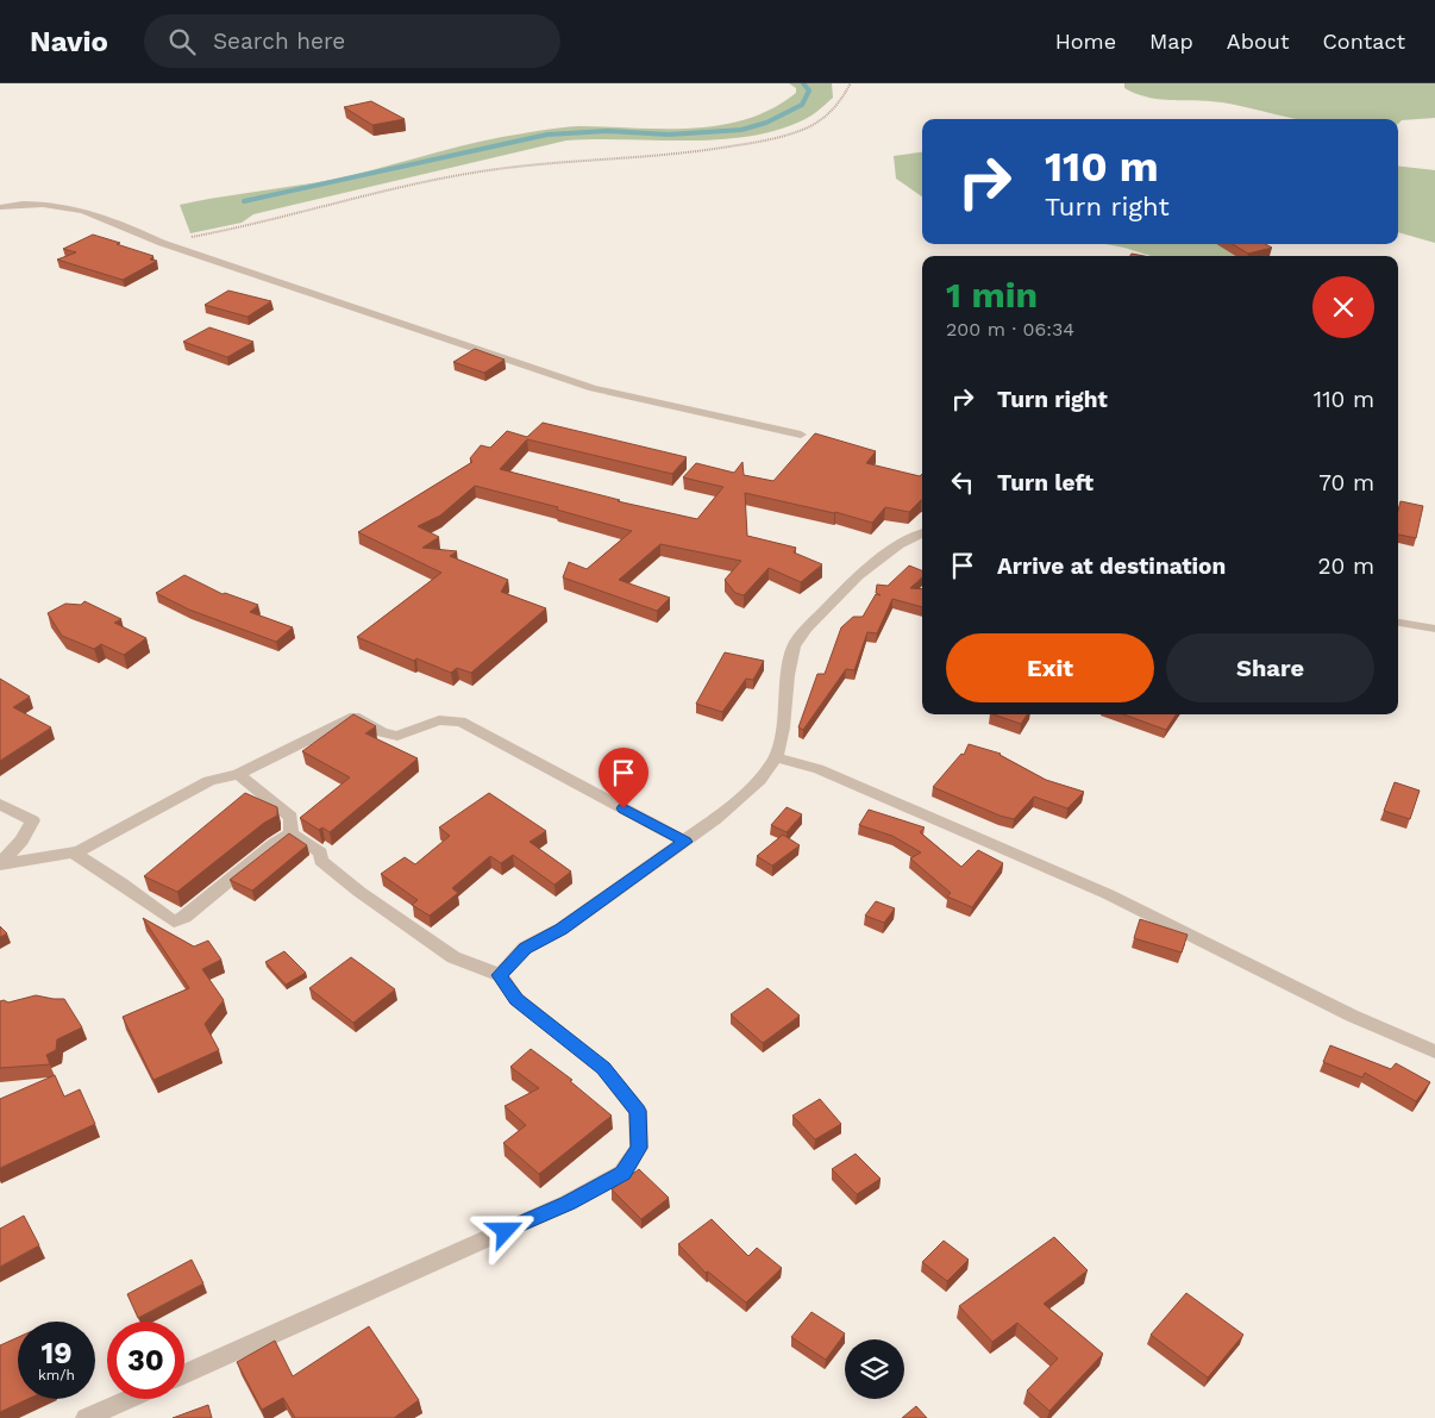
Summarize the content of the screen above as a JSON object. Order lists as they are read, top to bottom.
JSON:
{
  "page": {
    "header": "Navio",
    "search": "Search here",
    "nav": [
      "Home",
      "Map",
      "About",
      "Contact"
    ],
    "turn": ["110 m", "Turn right"],
    "heading": ["1 min", "200 m · 06:34"],
    "list": [
      {
        "name": "Turn right",
        "value": "110 m"
      },
      {
        "name": "Turn left",
        "value": "70 m"
      },
      {
        "name": "Arrive at destination",
        "value": "20 m"
      }
    ],
    "buttons": ["Exit", "Share"],
    "speed": "19 km/h",
    "limit": "30"
  }
}
